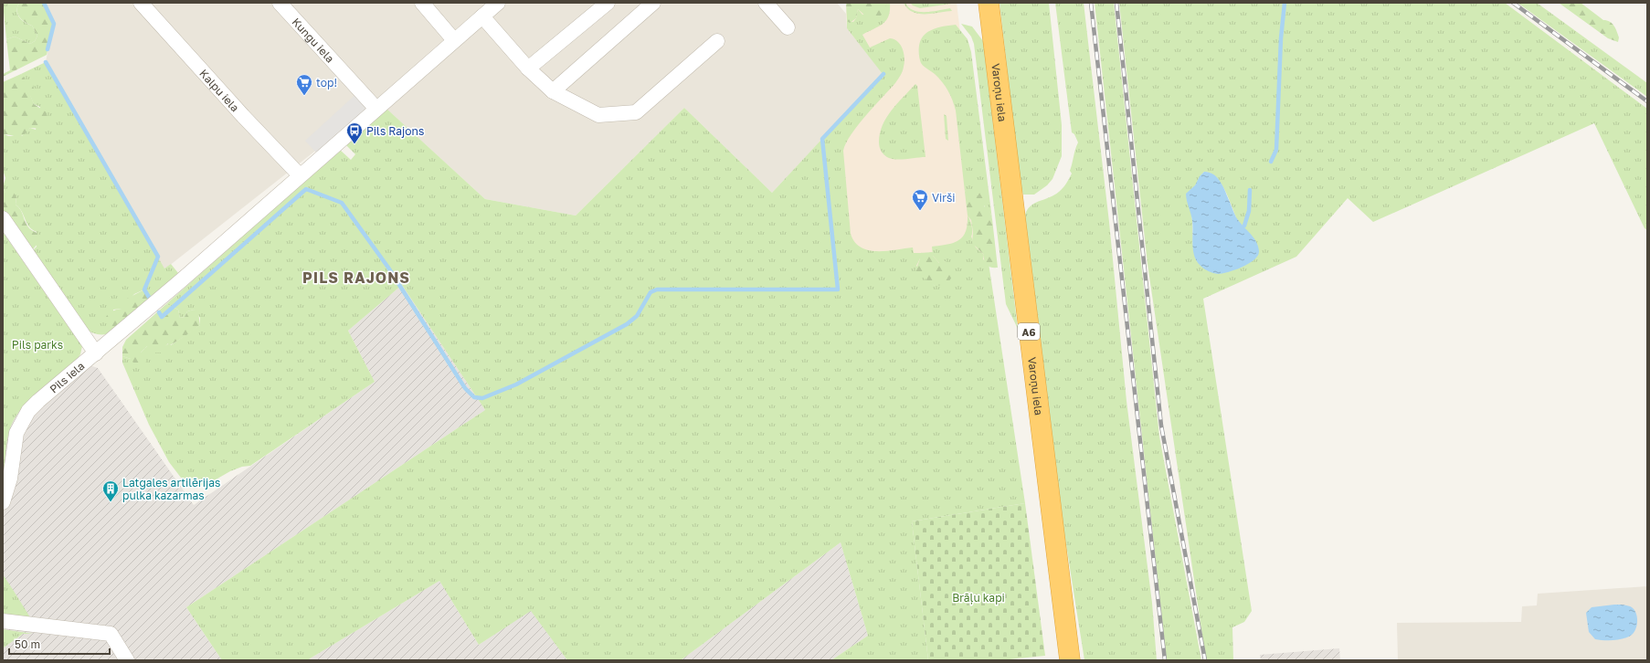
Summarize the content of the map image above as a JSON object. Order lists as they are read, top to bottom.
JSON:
{
  "streets": {
    "highway": ["Varoņu iela", "A6"],
    "street": ["Kungu iela", "Kalpu iela", "Pils iela"]
  },
  "crossings": [
    ["Kalpu iela", "Pils iela"]
  ],
  "districts": ["PILS RAJONS"],
  "parks": ["Pils parks", "Brāļu kapi"],
  "places": {
    "supermarket": ["top!", "Virši"],
    "bus stop": ["Pils Rajons"],
    "building": ["Latgales artilērijas pulka kazarmas"]
  },
  "scale_bar": "50 m"
}
